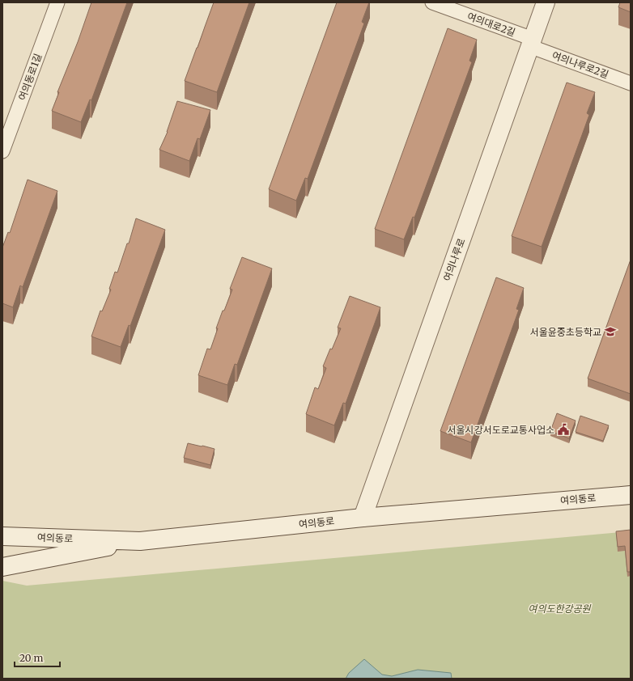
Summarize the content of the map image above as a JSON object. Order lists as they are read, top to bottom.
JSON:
{
  "streets": {
    "main road": ["여의나루로", "여의동로"],
    "street": ["여의대로2길", "여의나루로2길", "여의동로1길"]
  },
  "crossings": [
    ["여의대로2길", "여의나루로2길"],
    ["여의대로2길", "여의나루로"],
    ["여의나루로2길", "여의나루로"],
    ["여의나루로", "여의동로"]
  ],
  "parks": ["여의도한강공원"],
  "places": {
    "school or university": ["서울윤중초등학교"],
    "public building": ["서울시강서도로교통사업소"]
  },
  "scale_bar": "20 m"
}
